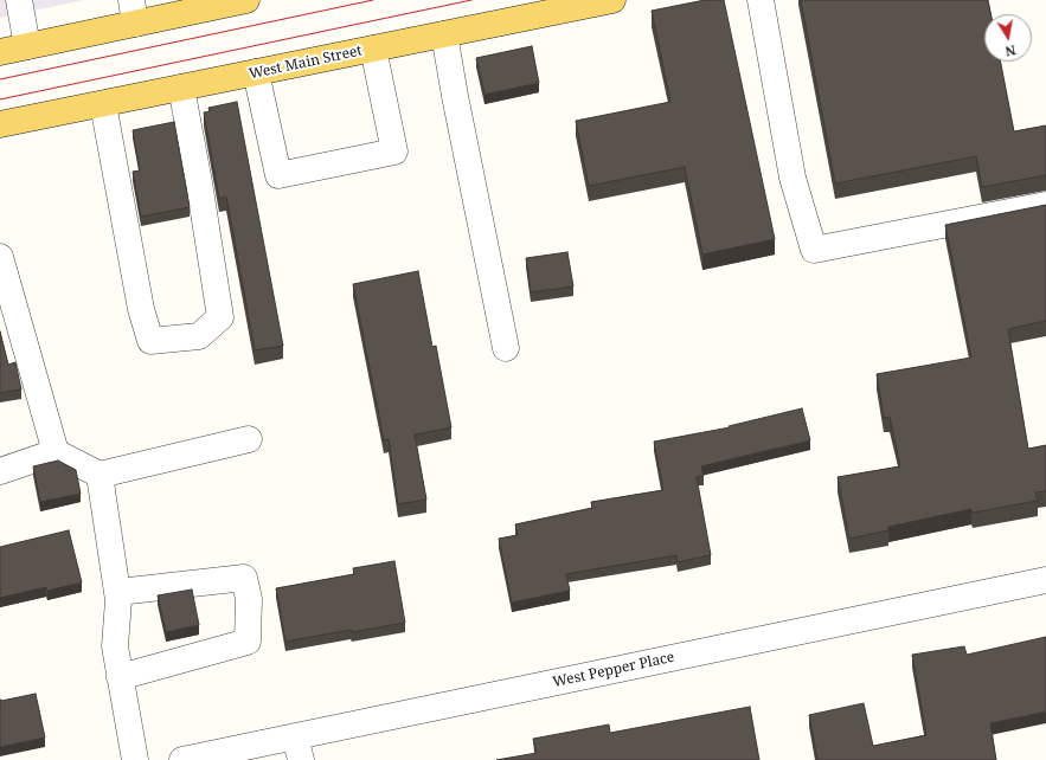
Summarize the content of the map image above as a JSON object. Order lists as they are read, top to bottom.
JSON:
{
  "streets": {
    "main road": ["West Main Street"],
    "street": ["West Pepper Place"]
  },
  "north": "bottom"
}
